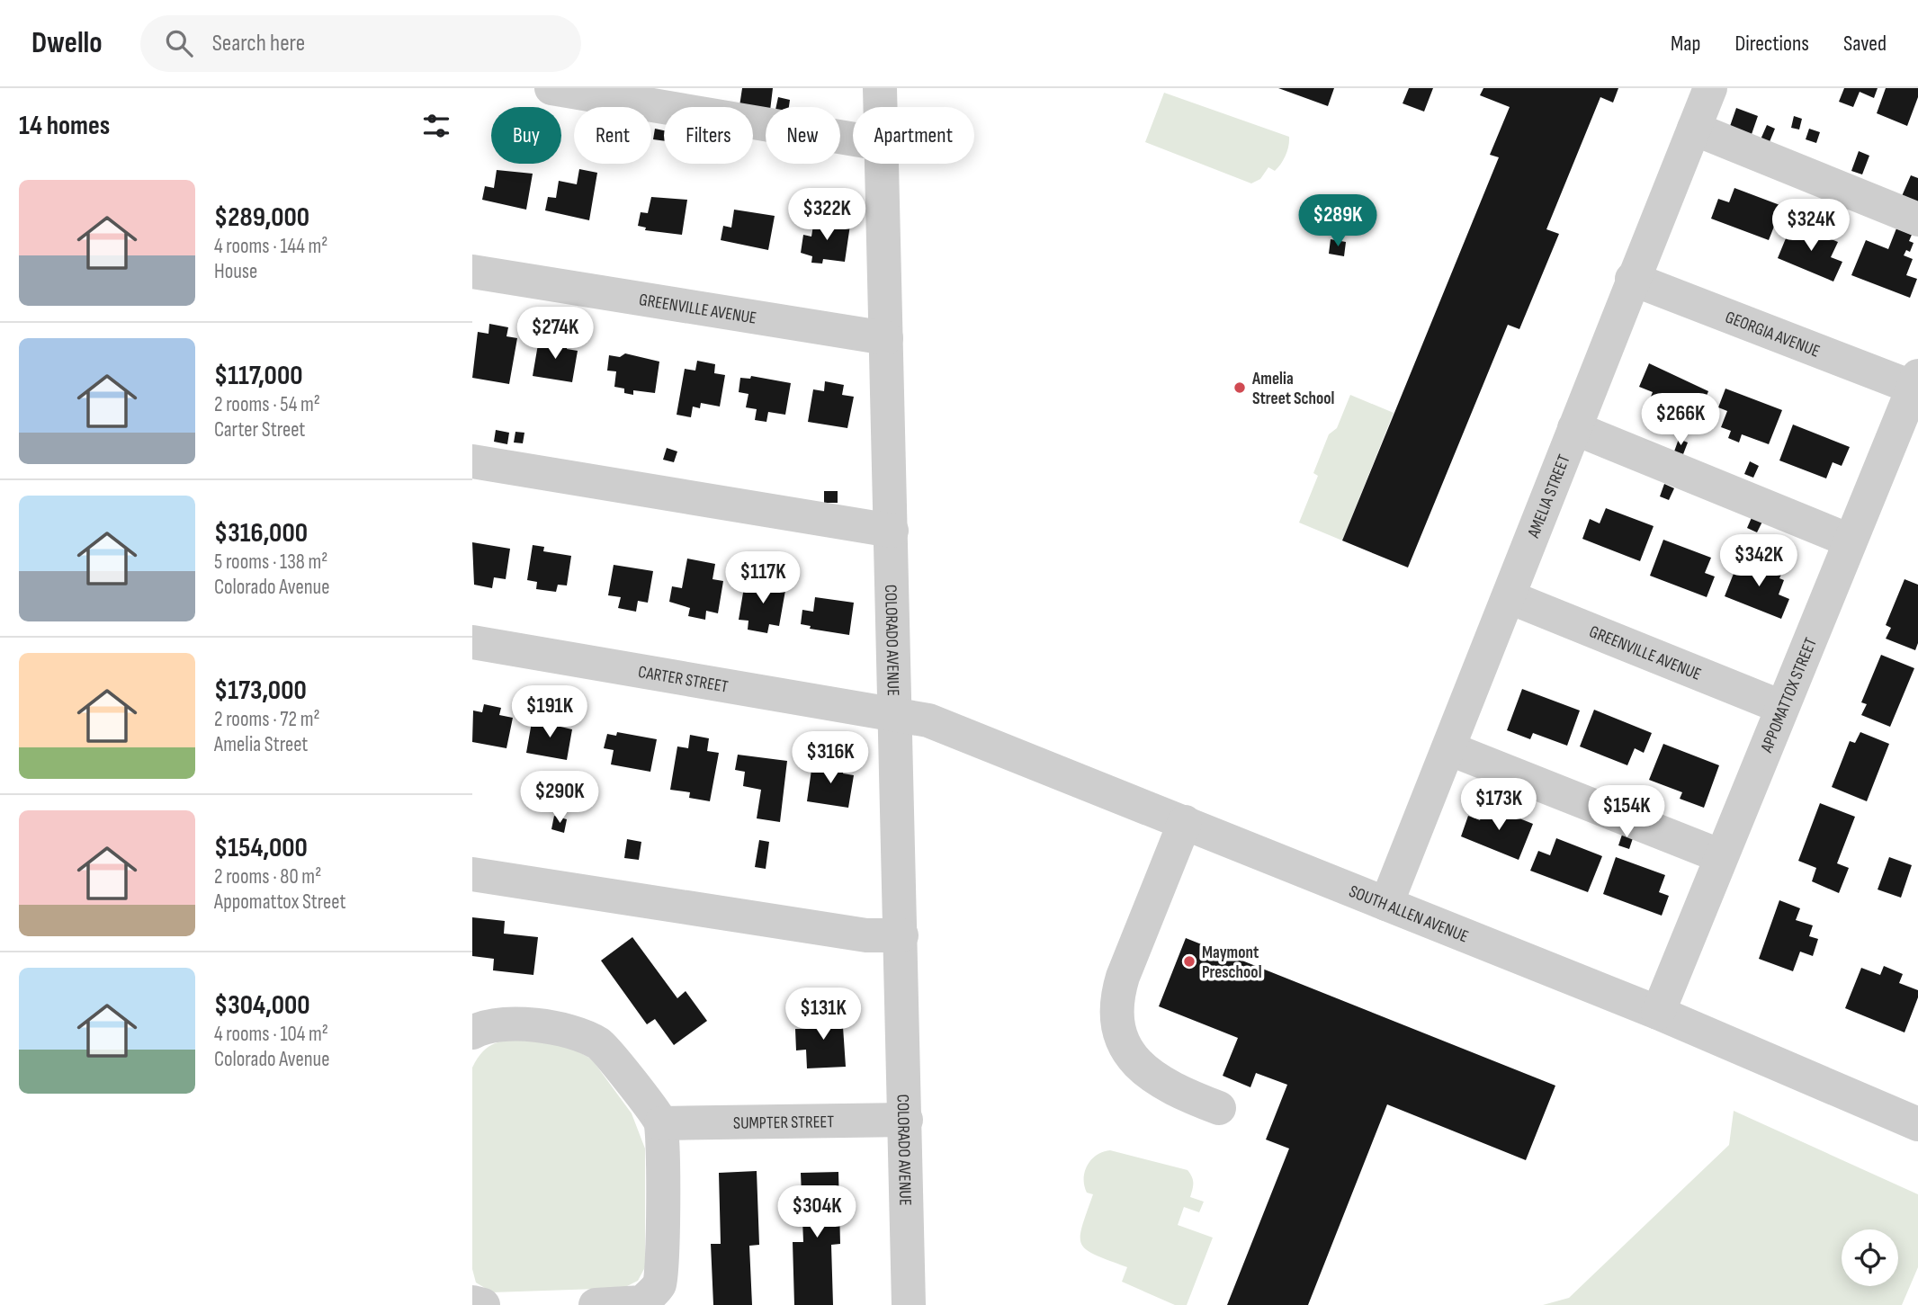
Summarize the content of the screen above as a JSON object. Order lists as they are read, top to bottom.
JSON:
{
  "streets": {
    "street": [
      "GREENVILLE AVENUE",
      "GEORGIA AVENUE",
      "AMELIA STREET",
      "COLORADO AVENUE",
      "CARTER STREET",
      "APPOMATTOX STREET",
      "SOUTH ALLEN AVENUE",
      "SUMPTER STREET"
    ]
  },
  "crossings": [
    ["GREENVILLE AVENUE", "AMELIA STREET"],
    ["GREENVILLE AVENUE", "COLORADO AVENUE"],
    ["GREENVILLE AVENUE", "APPOMATTOX STREET"],
    ["GEORGIA AVENUE", "AMELIA STREET"],
    ["GEORGIA AVENUE", "APPOMATTOX STREET"],
    ["AMELIA STREET", "SOUTH ALLEN AVENUE"],
    ["COLORADO AVENUE", "CARTER STREET"],
    ["COLORADO AVENUE", "SOUTH ALLEN AVENUE"],
    ["COLORADO AVENUE", "SUMPTER STREET"],
    ["CARTER STREET", "SOUTH ALLEN AVENUE"],
    ["APPOMATTOX STREET", "SOUTH ALLEN AVENUE"]
  ],
  "places": ["Amelia Street School", "Maymont Preschool"],
  "page": {
    "header": "Dwello",
    "search": "Search here",
    "nav": ["Map", "Directions", "Saved"],
    "heading": "14 homes",
    "chip": [
      "Buy",
      "Rent",
      "Filters",
      "New",
      "Apartment"
    ],
    "list": [
      {
        "name": "$289,000",
        "note": "4 rooms · 144 m² · House"
      },
      {
        "name": "$117,000",
        "note": "2 rooms · 54 m² · Carter Street"
      },
      {
        "name": "$316,000",
        "note": "5 rooms · 138 m² · Colorado Avenue"
      },
      {
        "name": "$173,000",
        "note": "2 rooms · 72 m² · Amelia Street"
      },
      {
        "name": "$154,000",
        "note": "2 rooms · 80 m² · Appomattox Street"
      },
      {
        "name": "$304,000",
        "note": "4 rooms · 104 m² · Colorado Avenue"
      }
    ],
    "price": [
      "$322K",
      "$289K",
      "$324K",
      "$274K",
      "$266K",
      "$342K",
      "$117K",
      "$191K",
      "$316K",
      "$290K",
      "$173K",
      "$154K",
      "$131K",
      "$304K"
    ]
  }
}
